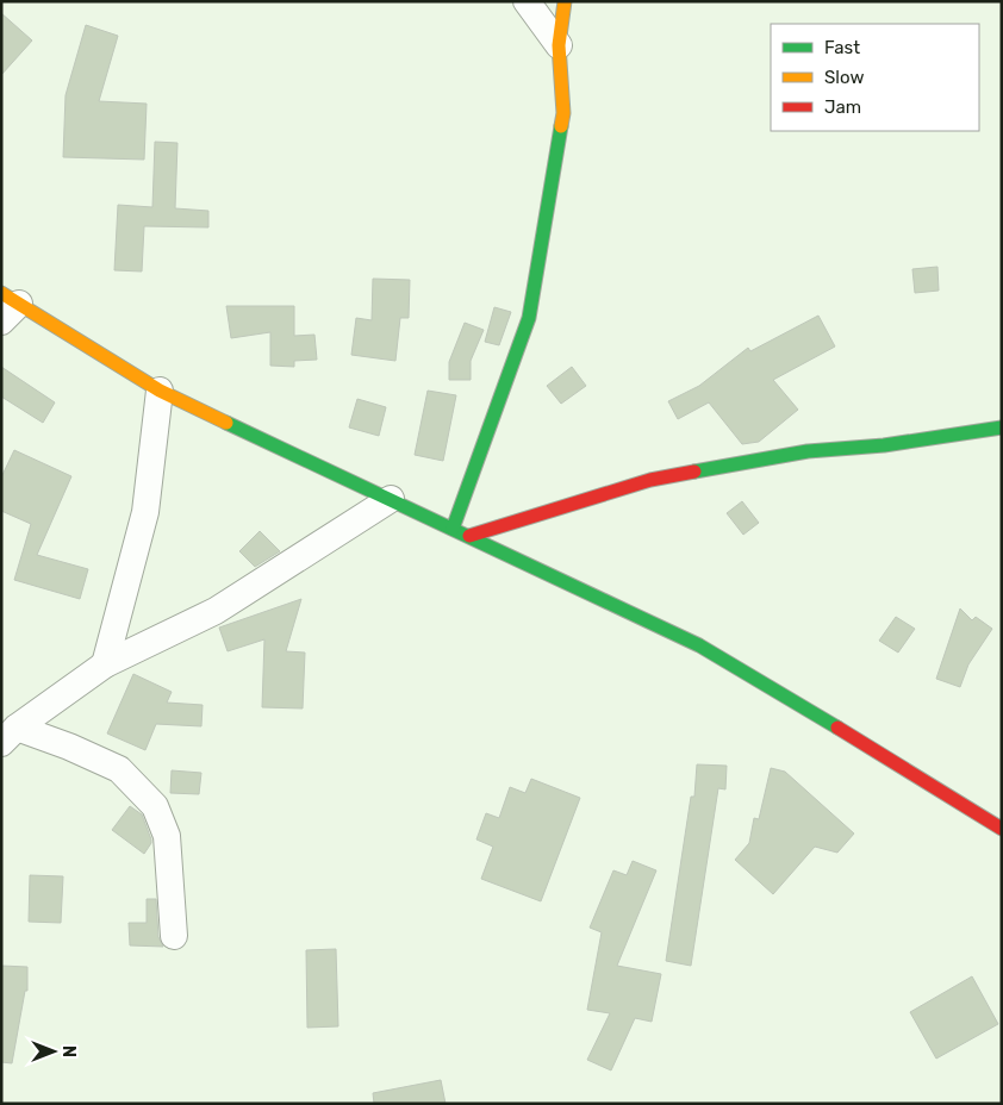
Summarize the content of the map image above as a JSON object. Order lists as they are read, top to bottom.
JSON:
{
  "legend": ["Fast", "Slow", "Jam"],
  "north": "right"
}
